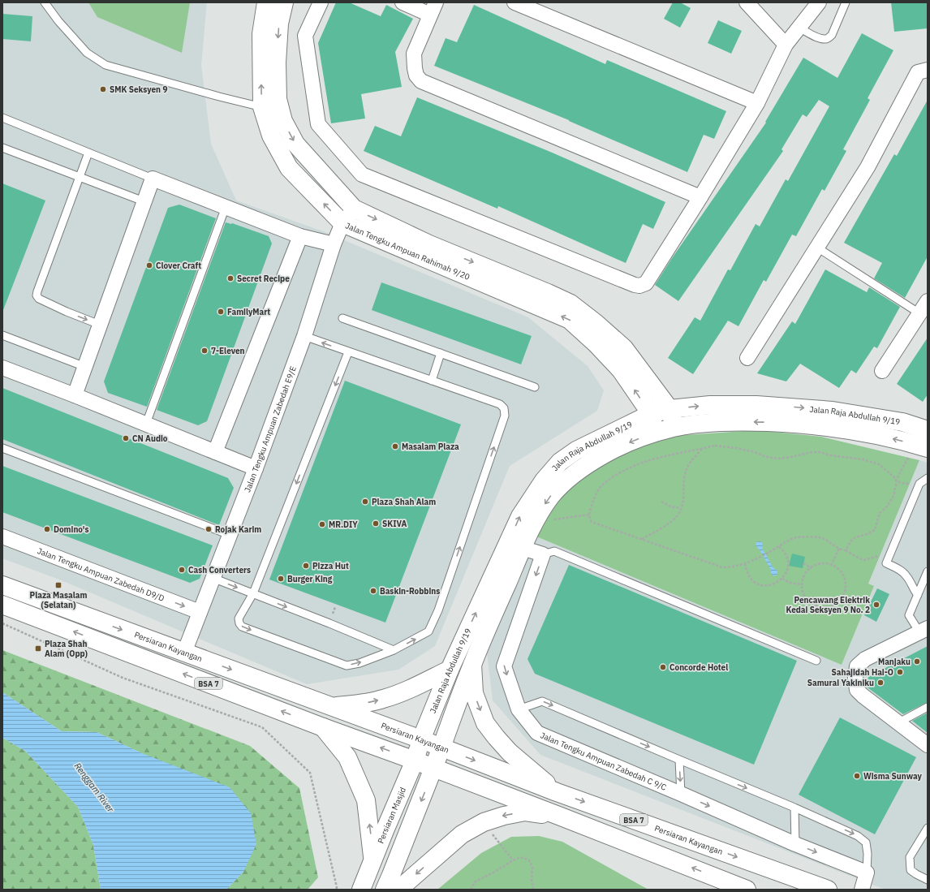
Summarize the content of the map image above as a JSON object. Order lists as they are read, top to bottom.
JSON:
{
  "streets": {
    "street": [
      "Jalan Tengku Ampuan Rahimah 9/20",
      "Jalan Raja Abdullah 9/19",
      "Jalan Tengku Ampuan Zabedah E9/E",
      "Jalan Tengku Ampuan Zabedah D9/D",
      "Persiaran Kayangan",
      "BSA 7",
      "Jalan Tengku Ampuan Zabedah C 9/C",
      "Persiaran Masjid"
    ]
  },
  "crossings": [
    ["Jalan Tengku Ampuan Rahimah 9/20", "Jalan Raja Abdullah 9/19"],
    ["Jalan Tengku Ampuan Rahimah 9/20", "Jalan Tengku Ampuan Zabedah E9/E"],
    ["Jalan Raja Abdullah 9/19", "Persiaran Kayangan"],
    ["Jalan Raja Abdullah 9/19", "Persiaran Masjid"],
    ["Jalan Tengku Ampuan Zabedah E9/E", "Jalan Tengku Ampuan Zabedah D9/D"],
    ["Jalan Tengku Ampuan Zabedah E9/E", "Persiaran Kayangan"],
    ["Persiaran Kayangan", "Persiaran Masjid"],
    ["BSA 7", "Persiaran Masjid"]
  ],
  "water": ["Renggam River"],
  "places": {
    "other": [
      "SMK Seksyen 9",
      "Clover Craft",
      "Secret Recipe",
      "FamilyMart",
      "7-Eleven",
      "CN Audio",
      "Masalam Plaza",
      "Plaza Shah Alam",
      "SKIVA",
      "MR.DIY",
      "Domino's",
      "Rojak Karim",
      "Pizza Hut",
      "Cash Converters",
      "Burger King",
      "Baskin-Robbins",
      "Pencawang Elektrik Kedai Seksyen 9 No. 2",
      "Manjaku",
      "Concorde Hotel",
      "Sahajidah Hai-O",
      "Samurai Yakiniku",
      "Wisma Sunway"
    ],
    "transit": ["Plaza Masalam (Selatan)", "Plaza Shah Alam (Opp)"]
  }
}
